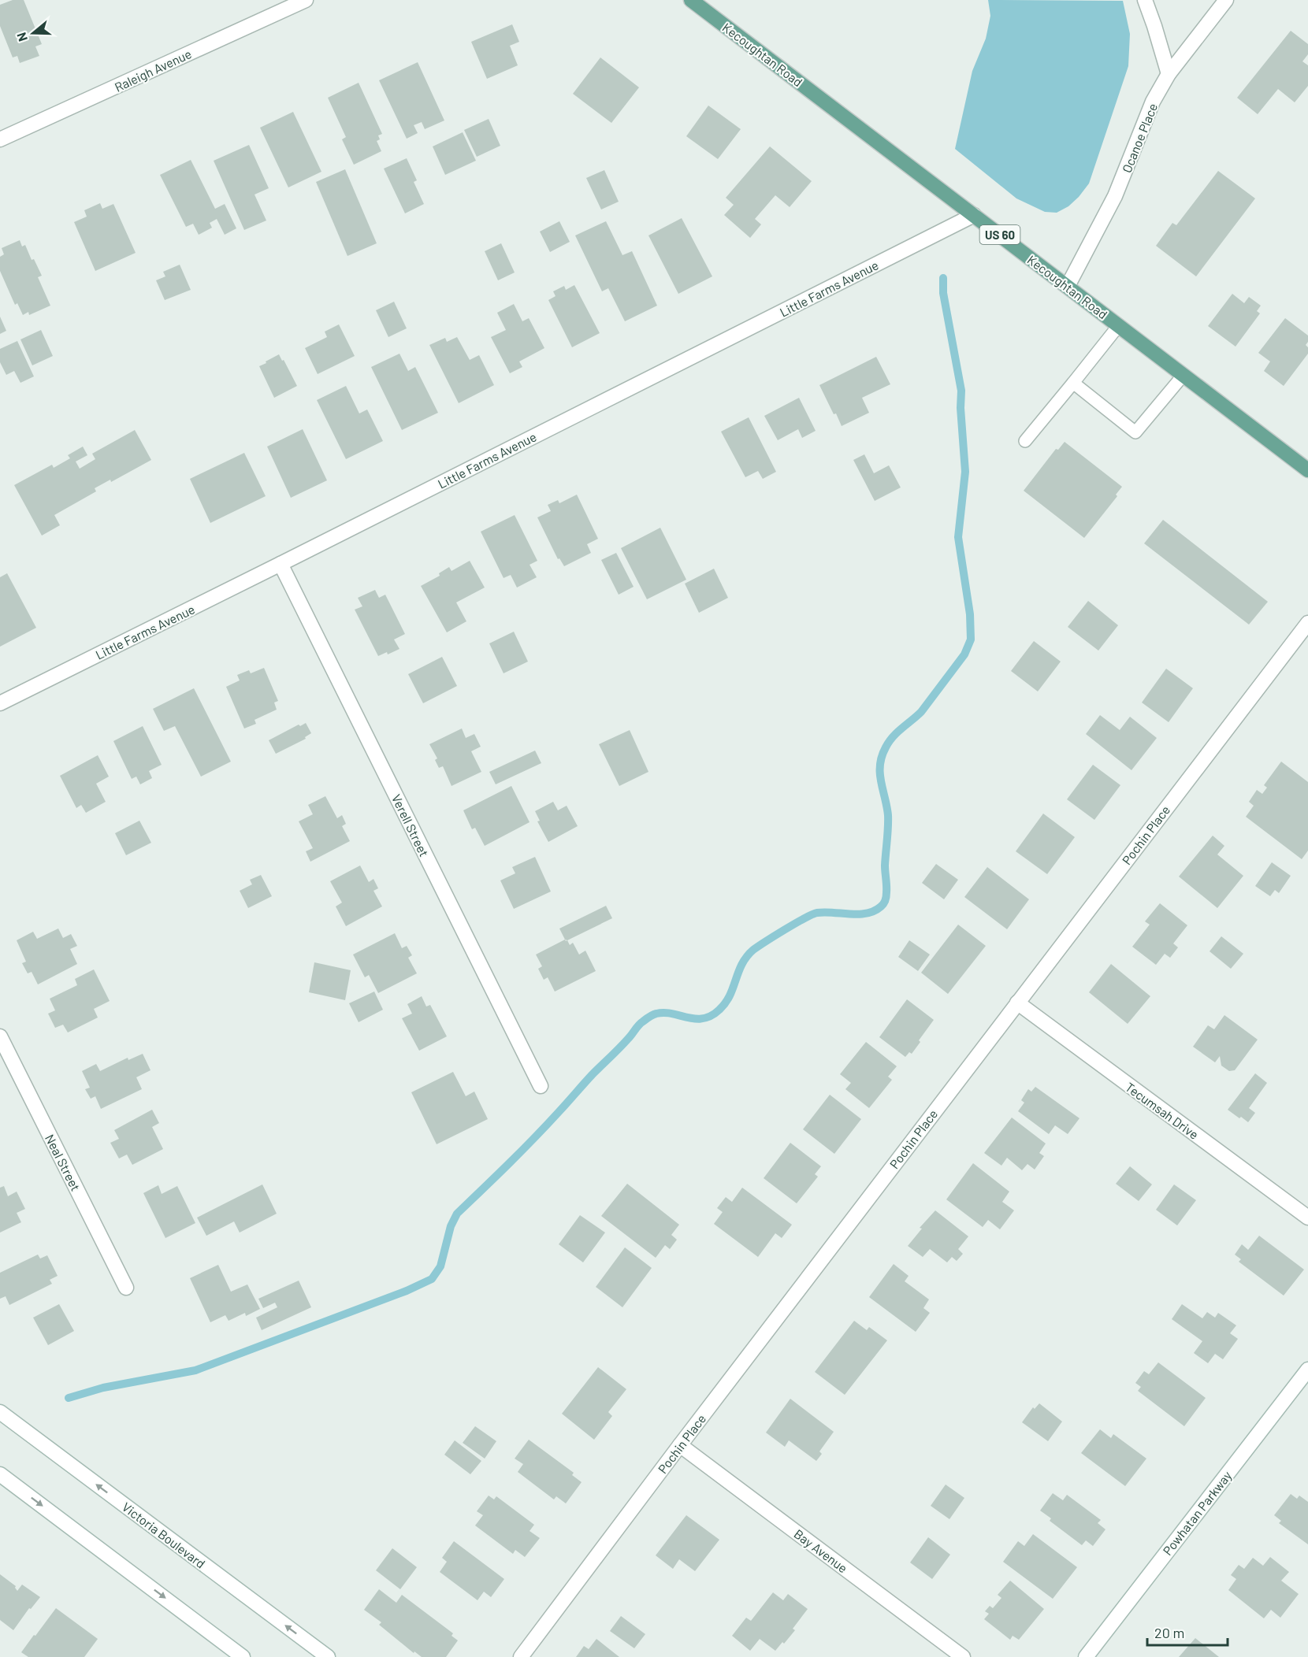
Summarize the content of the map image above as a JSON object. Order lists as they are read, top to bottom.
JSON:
{
  "streets": {
    "main road": ["Kecoughtan Road", "US 60"],
    "street": [
      "Raleigh Avenue",
      "Ocanoe Place",
      "Little Farms Avenue",
      "Verell Street",
      "Pochin Place",
      "Tecumsah Drive",
      "Neal Street",
      "Powhatan Parkway",
      "Victoria Boulevard",
      "Bay Avenue"
    ]
  },
  "crossings": [
    ["Kecoughtan Road", "Ocanoe Place"],
    ["Kecoughtan Road", "Little Farms Avenue"],
    ["Little Farms Avenue", "Verell Street"],
    ["Pochin Place", "Tecumsah Drive"],
    ["Pochin Place", "Bay Avenue"]
  ],
  "scale_bar": "20 m",
  "north": "left"
}
